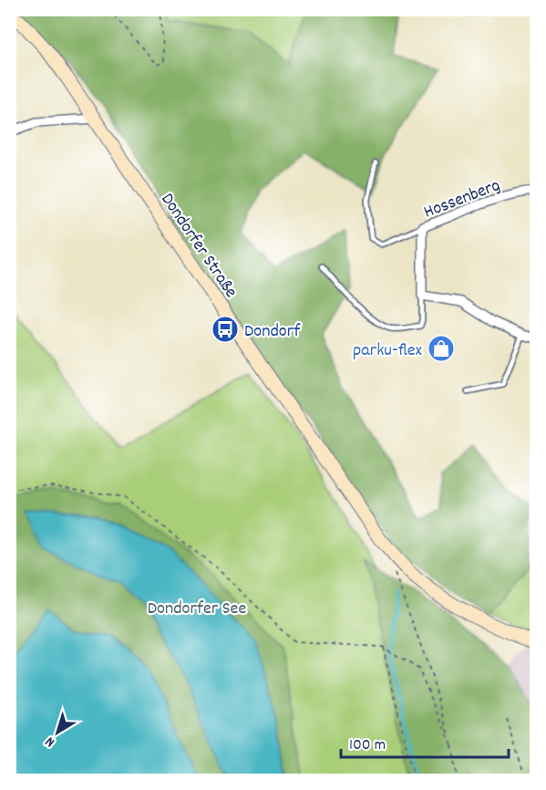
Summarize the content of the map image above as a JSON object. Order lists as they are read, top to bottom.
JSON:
{
  "streets": {
    "main road": ["Dondorfer Straße"],
    "street": ["Hossenberg"]
  },
  "parks": ["Dondorfer See"],
  "places": {
    "bus stop": ["Dondorf"],
    "shop": ["parku-flex"]
  },
  "scale_bar": "100 m",
  "north": "bottom left"
}
